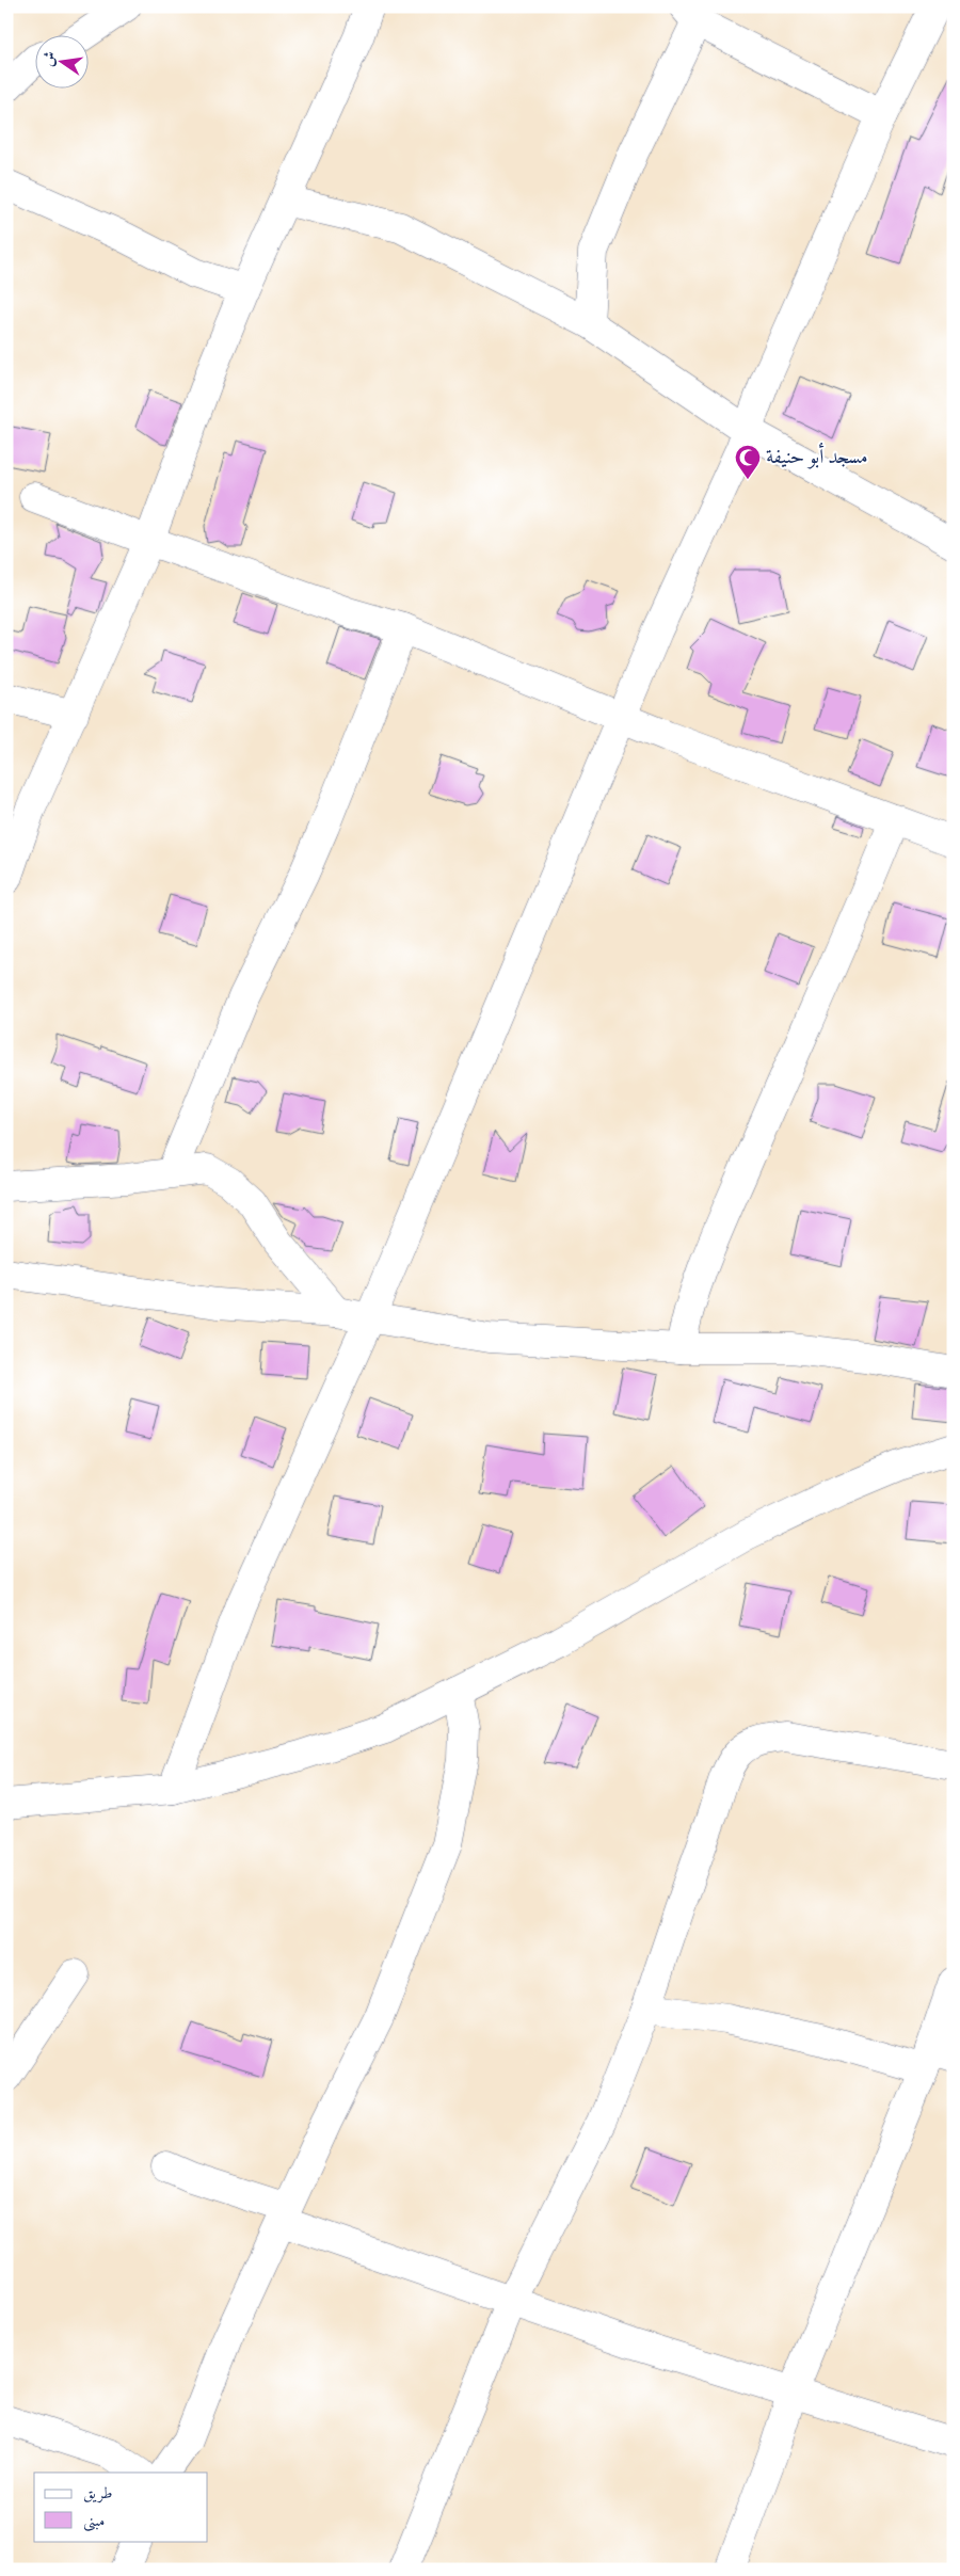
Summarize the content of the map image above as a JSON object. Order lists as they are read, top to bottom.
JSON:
{
  "places": {
    "mosque": ["مسجد أبو حنيفة"]
  },
  "legend": ["طريق", "مبنى"],
  "north": "left"
}
